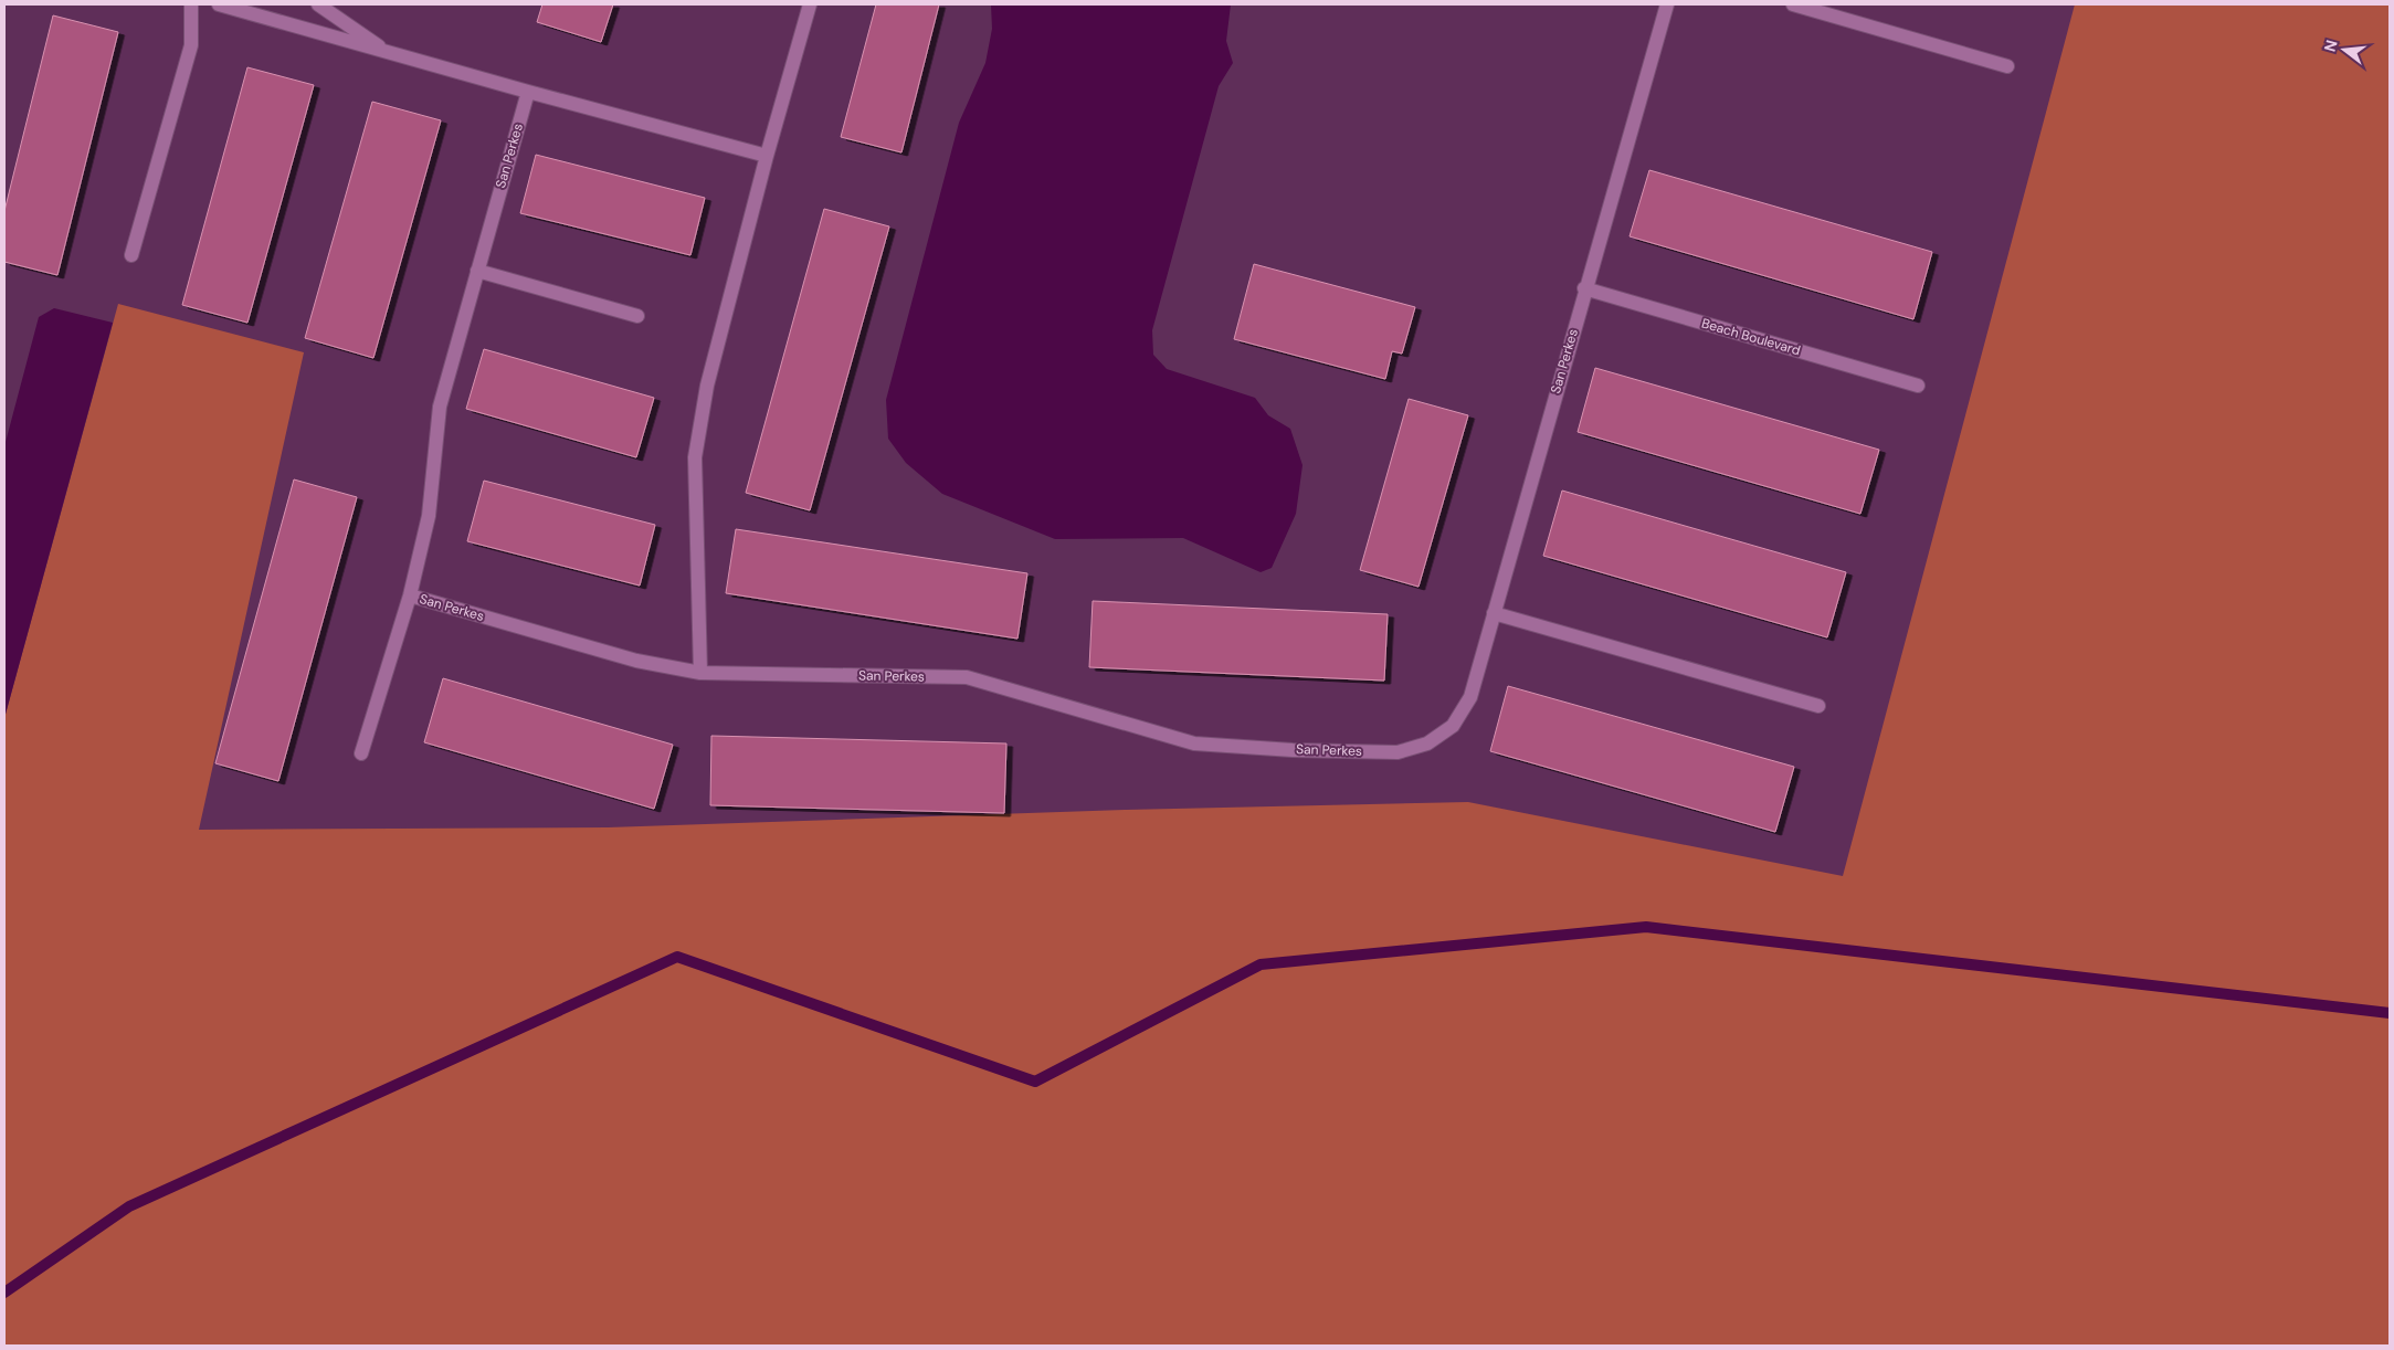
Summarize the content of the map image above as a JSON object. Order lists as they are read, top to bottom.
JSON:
{
  "streets": {
    "street": ["San Perkes", "Beach Boulevard"]
  },
  "crossings": [
    ["San Perkes", "Beach Boulevard"]
  ],
  "north": "left"
}
